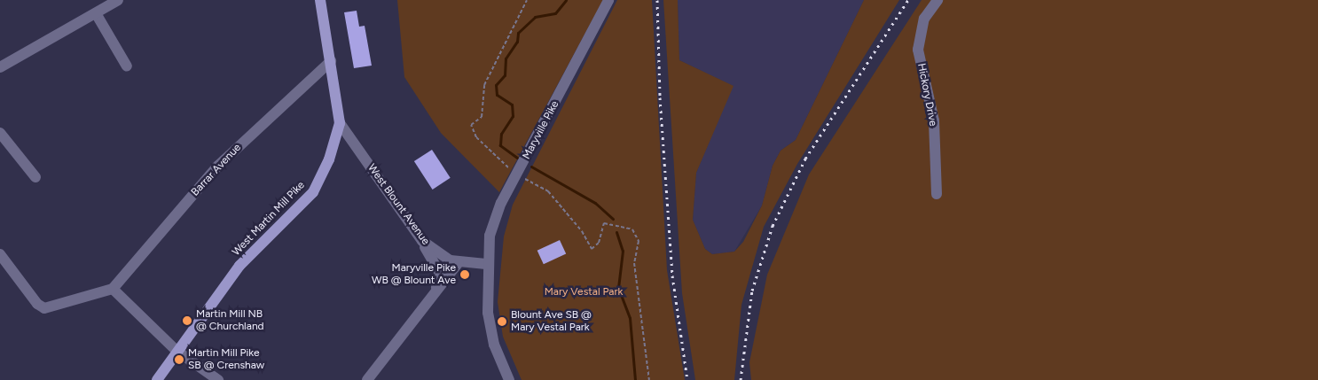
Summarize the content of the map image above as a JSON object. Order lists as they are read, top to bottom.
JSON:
{
  "streets": {
    "main road": ["West Martin Mill Pike"],
    "street": [
      "Hickory Drive",
      "Maryville Pike",
      "Barrar Avenue",
      "West Blount Avenue"
    ]
  },
  "crossings": [
    ["Maryville Pike", "West Blount Avenue"],
    ["Barrar Avenue", "West Martin Mill Pike"],
    ["West Blount Avenue", "West Martin Mill Pike"]
  ],
  "parks": ["Mary Vestal Park"],
  "places": [
    "Maryville Pike WB @ Blount Ave",
    "Martin Mill NB @ Churchland",
    "Blount Ave SB @ Mary Vestal Park",
    "Martin Mill Pike SB @ Crenshaw"
  ]
}
